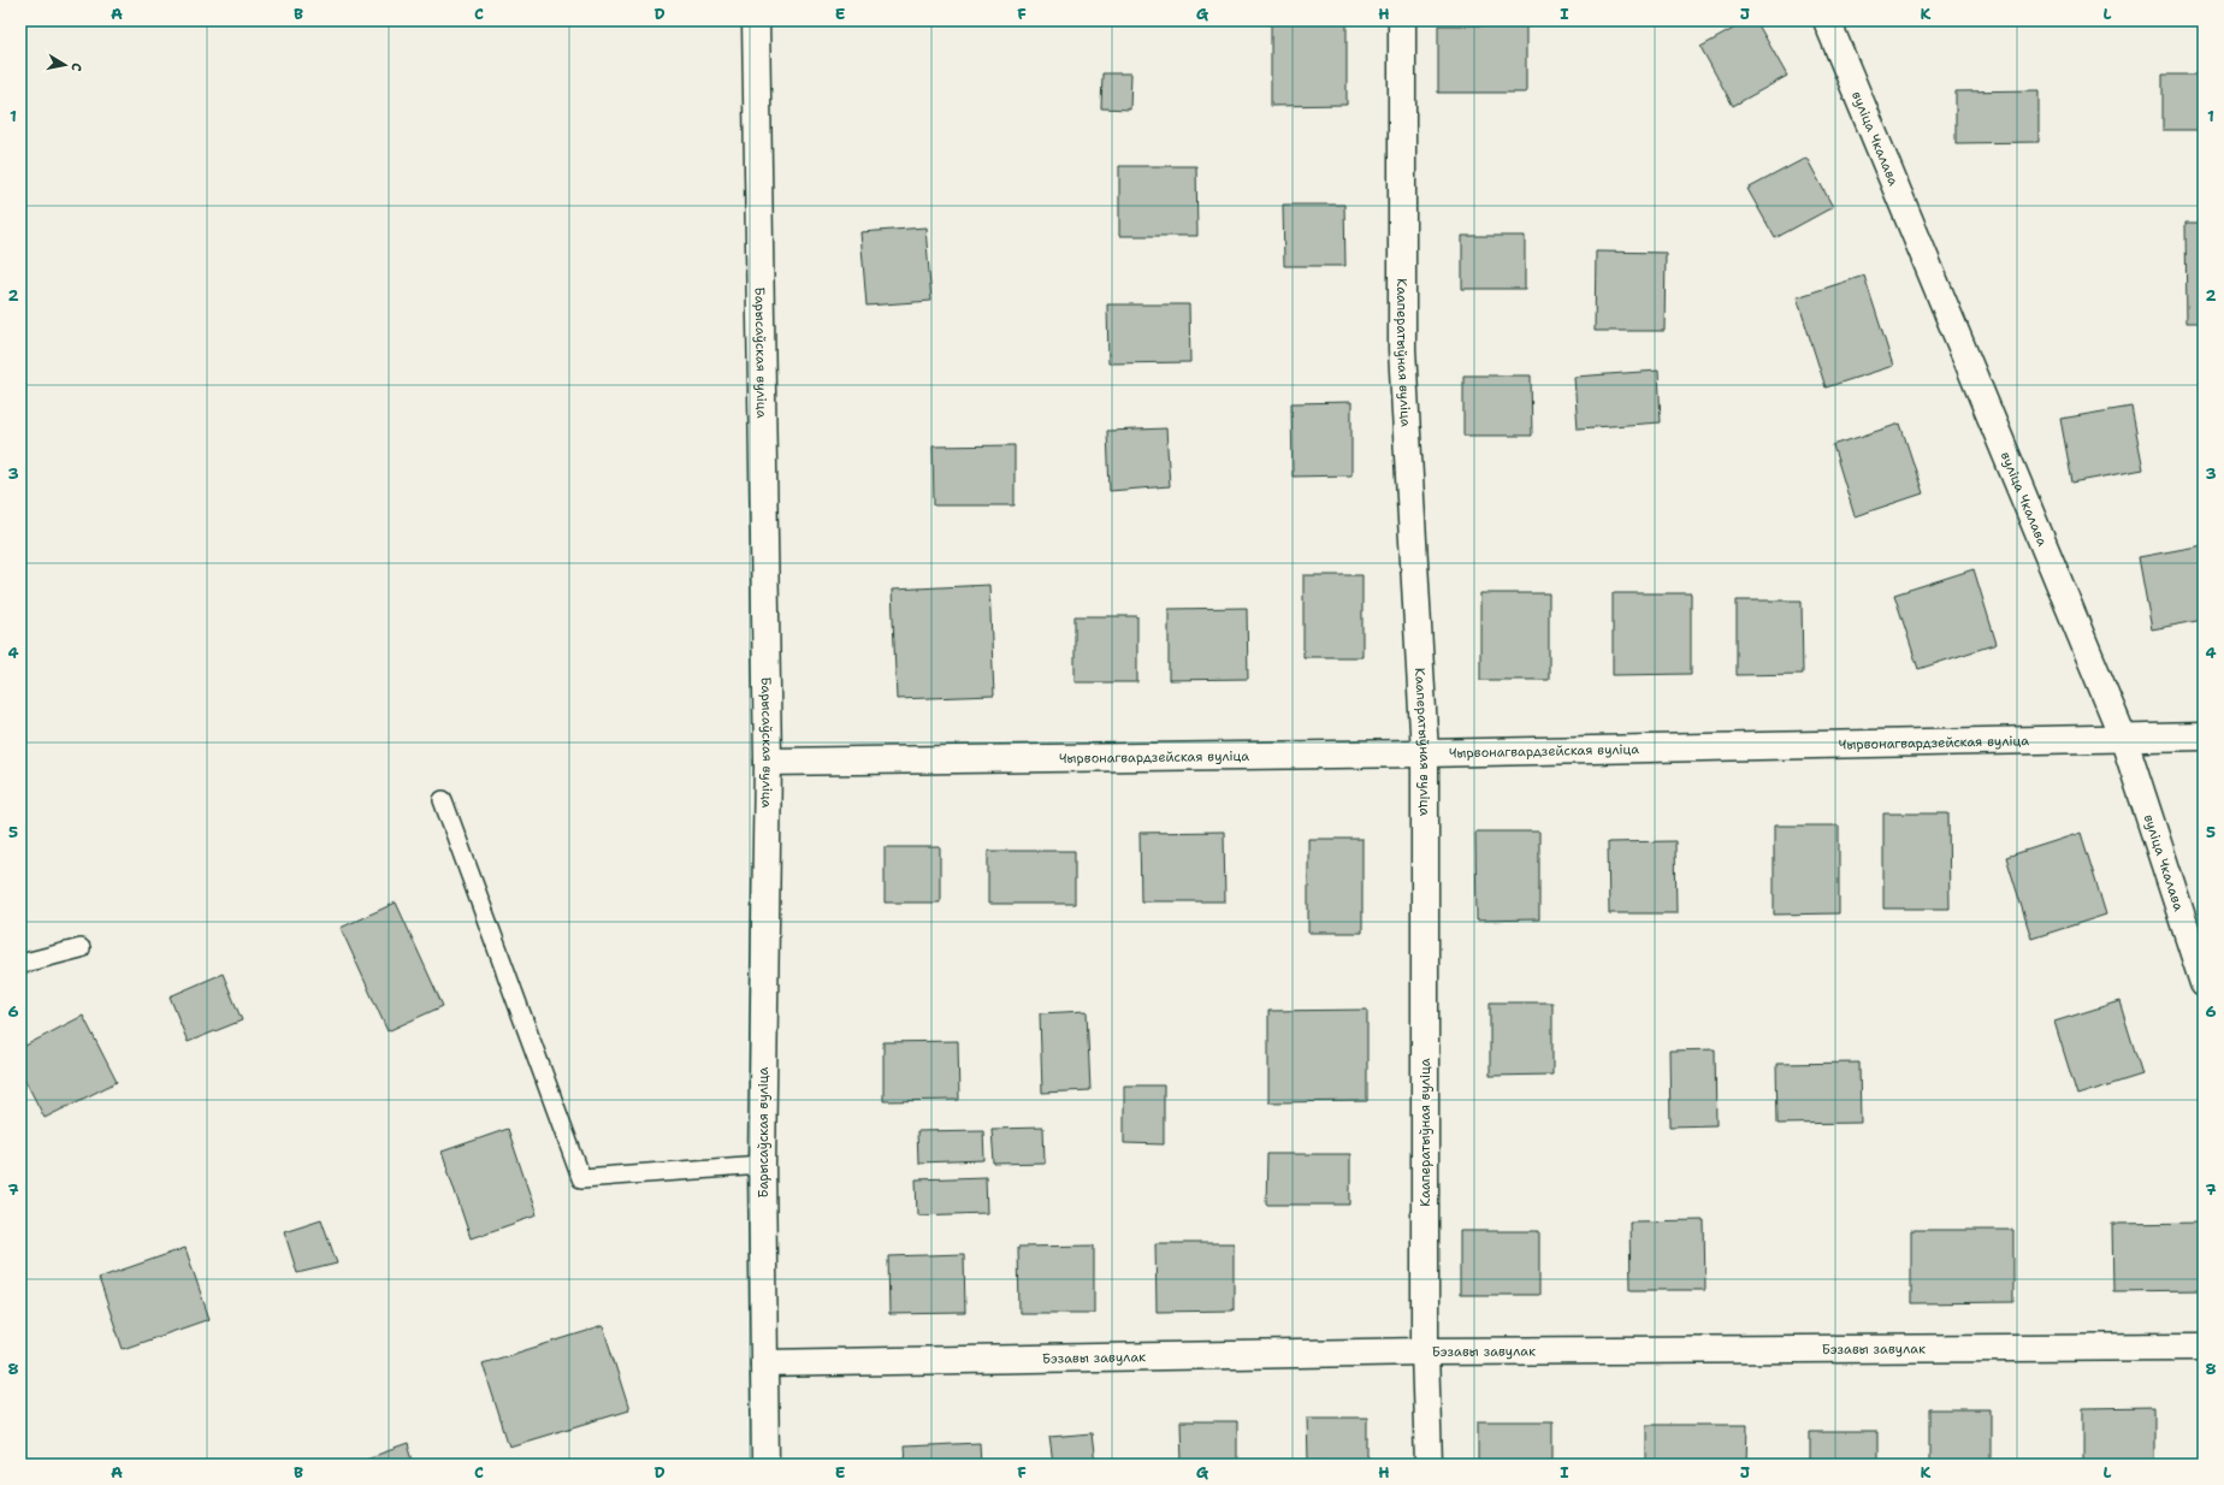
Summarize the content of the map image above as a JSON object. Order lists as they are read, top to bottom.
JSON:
{
  "streets": {
    "street": [
      "вуліца Чкалава",
      "Барысаўская вуліца",
      "Кааператыўная вуліца",
      "Чырвонагвардзейская вуліца",
      "Бэзавы завулак"
    ]
  },
  "crossings": [
    ["вуліца Чкалава", "Чырвонагвардзейская вуліца"],
    ["Барысаўская вуліца", "Чырвонагвардзейская вуліца"],
    ["Барысаўская вуліца", "Бэзавы завулак"],
    ["Кааператыўная вуліца", "Чырвонагвардзейская вуліца"],
    ["Кааператыўная вуліца", "Бэзавы завулак"]
  ],
  "north": "right",
  "grid": {
    "columns": [
      "A",
      "B",
      "C",
      "D",
      "E",
      "F",
      "G",
      "H",
      "I",
      "J",
      "K",
      "L"
    ],
    "rows": [
      "1",
      "2",
      "3",
      "4",
      "5",
      "6",
      "7",
      "8"
    ]
  }
}
